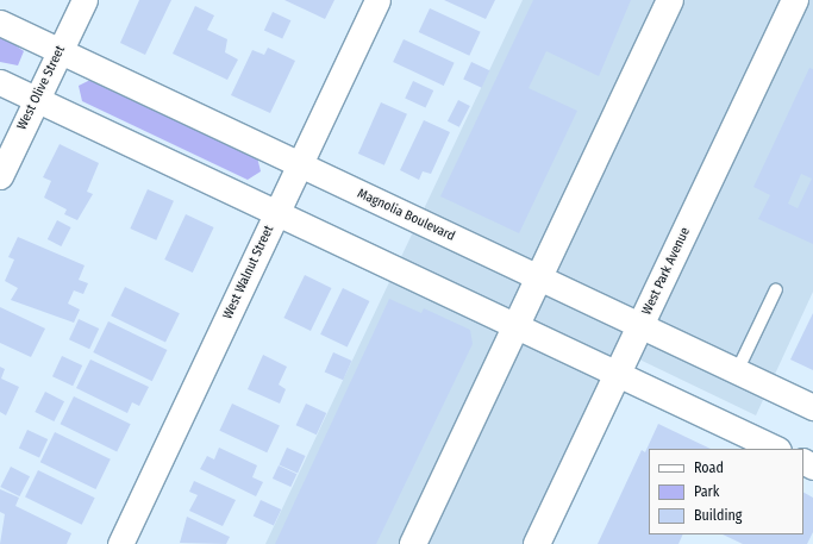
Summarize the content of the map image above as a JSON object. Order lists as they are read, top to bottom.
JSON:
{
  "streets": {
    "highway": ["West Park Avenue"],
    "street": ["West Olive Street", "Magnolia Boulevard", "West Walnut Street"]
  },
  "crossings": [
    ["West Olive Street", "Magnolia Boulevard"],
    ["Magnolia Boulevard", "West Park Avenue"],
    ["Magnolia Boulevard", "West Walnut Street"]
  ],
  "legend": ["Road", "Park", "Building"]
}
